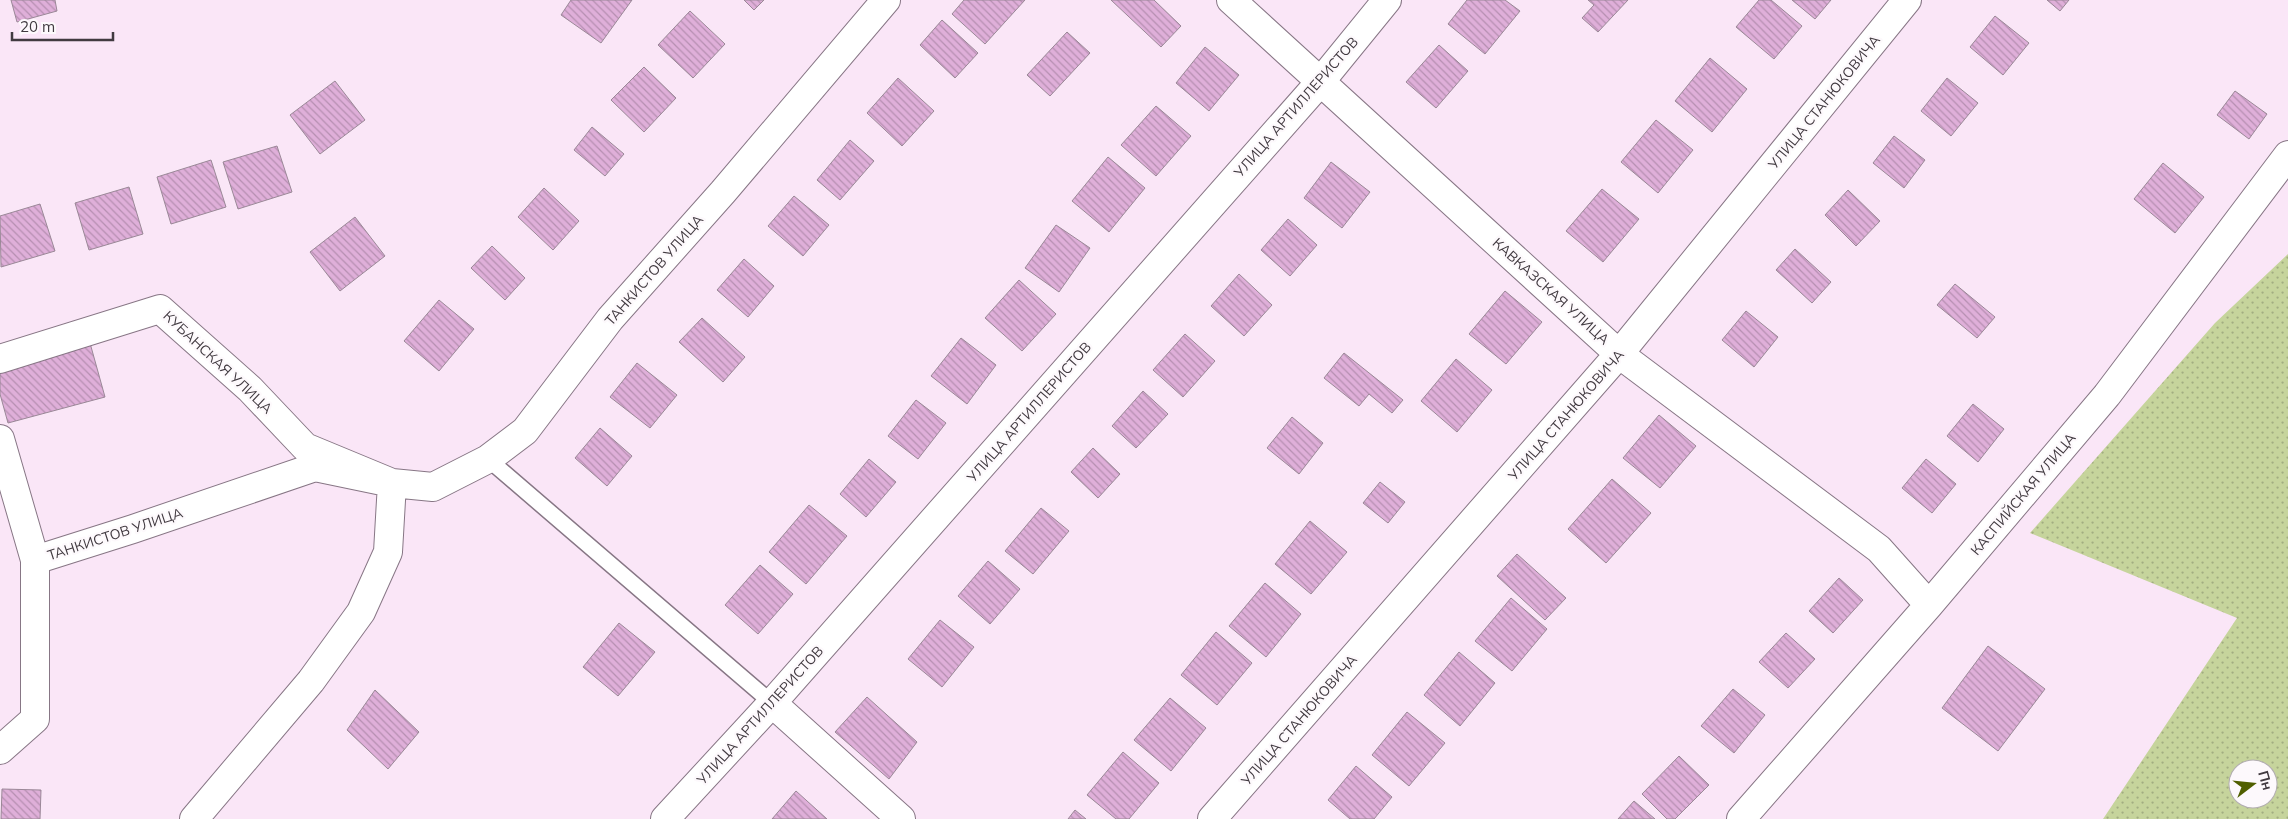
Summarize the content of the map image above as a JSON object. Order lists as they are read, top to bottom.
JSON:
{
  "streets": {
    "street": [
      "УЛИЦА СТАНЮКОВИЧА",
      "УЛИЦА АРТИЛЛЕРИСТОВ",
      "ТАНКИСТОВ УЛИЦА",
      "КАВКАЗСКАЯ УЛИЦА",
      "КУБАНСКАЯ УЛИЦА",
      "КАСПИЙСКАЯ УЛИЦА"
    ]
  },
  "crossings": [
    ["УЛИЦА СТАНЮКОВИЧА", "КАВКАЗСКАЯ УЛИЦА"],
    ["УЛИЦА АРТИЛЛЕРИСТОВ", "КАВКАЗСКАЯ УЛИЦА"],
    ["ТАНКИСТОВ УЛИЦА", "КУБАНСКАЯ УЛИЦА"],
    ["КАВКАЗСКАЯ УЛИЦА", "КАСПИЙСКАЯ УЛИЦА"]
  ],
  "scale_bar": "20 m",
  "north": "right"
}
